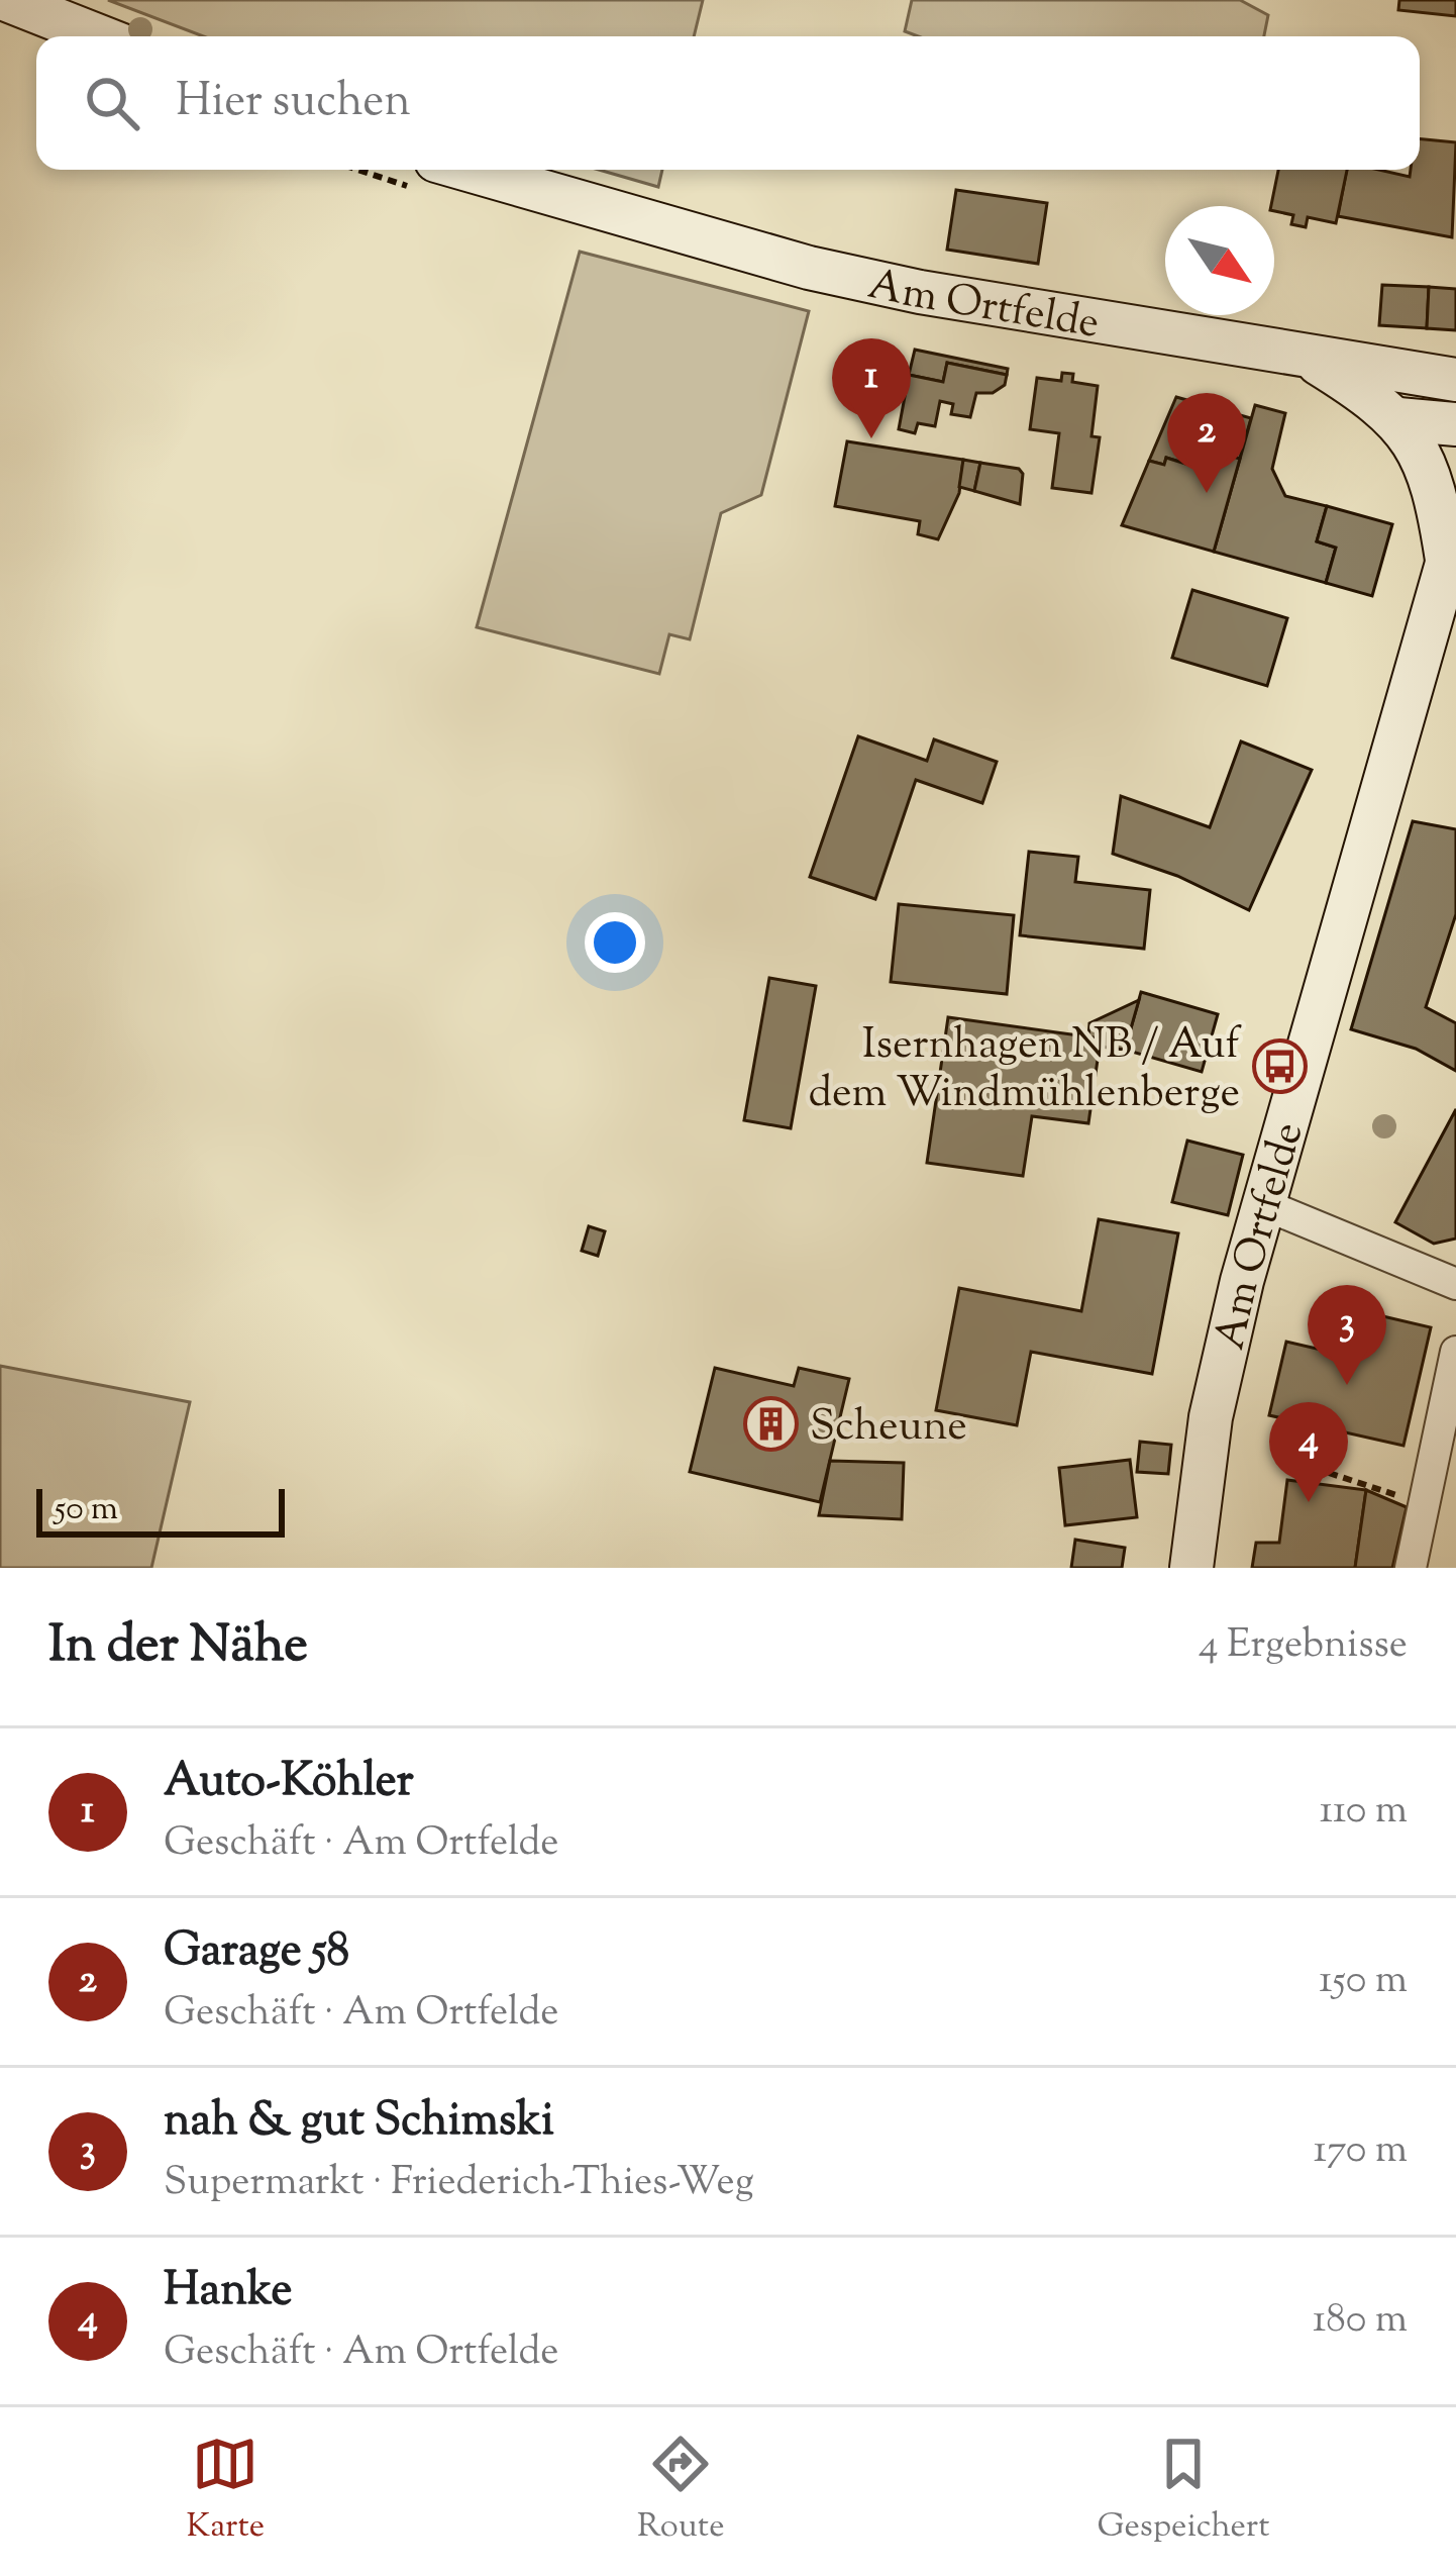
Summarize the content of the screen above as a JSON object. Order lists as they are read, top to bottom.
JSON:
{
  "streets": {
    "main road": ["Am Ortfelde"]
  },
  "places": {
    "bus stop": ["Isernhagen NB / Auf dem Windmühlenberge"],
    "building": ["Scheune"]
  },
  "scale_bar": "50 m",
  "north": "bottom right",
  "page": {
    "search": "Hier suchen",
    "pins": [
      "1",
      "2",
      "3",
      "4"
    ],
    "scale": "50 m",
    "heading": ["In der Nähe", "4 Ergebnisse"],
    "list": [
      {
        "mark": "1",
        "name": "Auto-Köhler",
        "note": "Geschäft · Am Ortfelde",
        "value": "110 m"
      },
      {
        "mark": "2",
        "name": "Garage 58",
        "note": "Geschäft · Am Ortfelde",
        "value": "150 m"
      },
      {
        "mark": "3",
        "name": "nah & gut Schimski",
        "note": "Supermarkt · Friederich-Thies-Weg",
        "value": "170 m"
      },
      {
        "mark": "4",
        "name": "Hanke",
        "note": "Geschäft · Am Ortfelde",
        "value": "180 m"
      }
    ],
    "nav": ["Karte", "Route", "Gespeichert"]
  }
}
